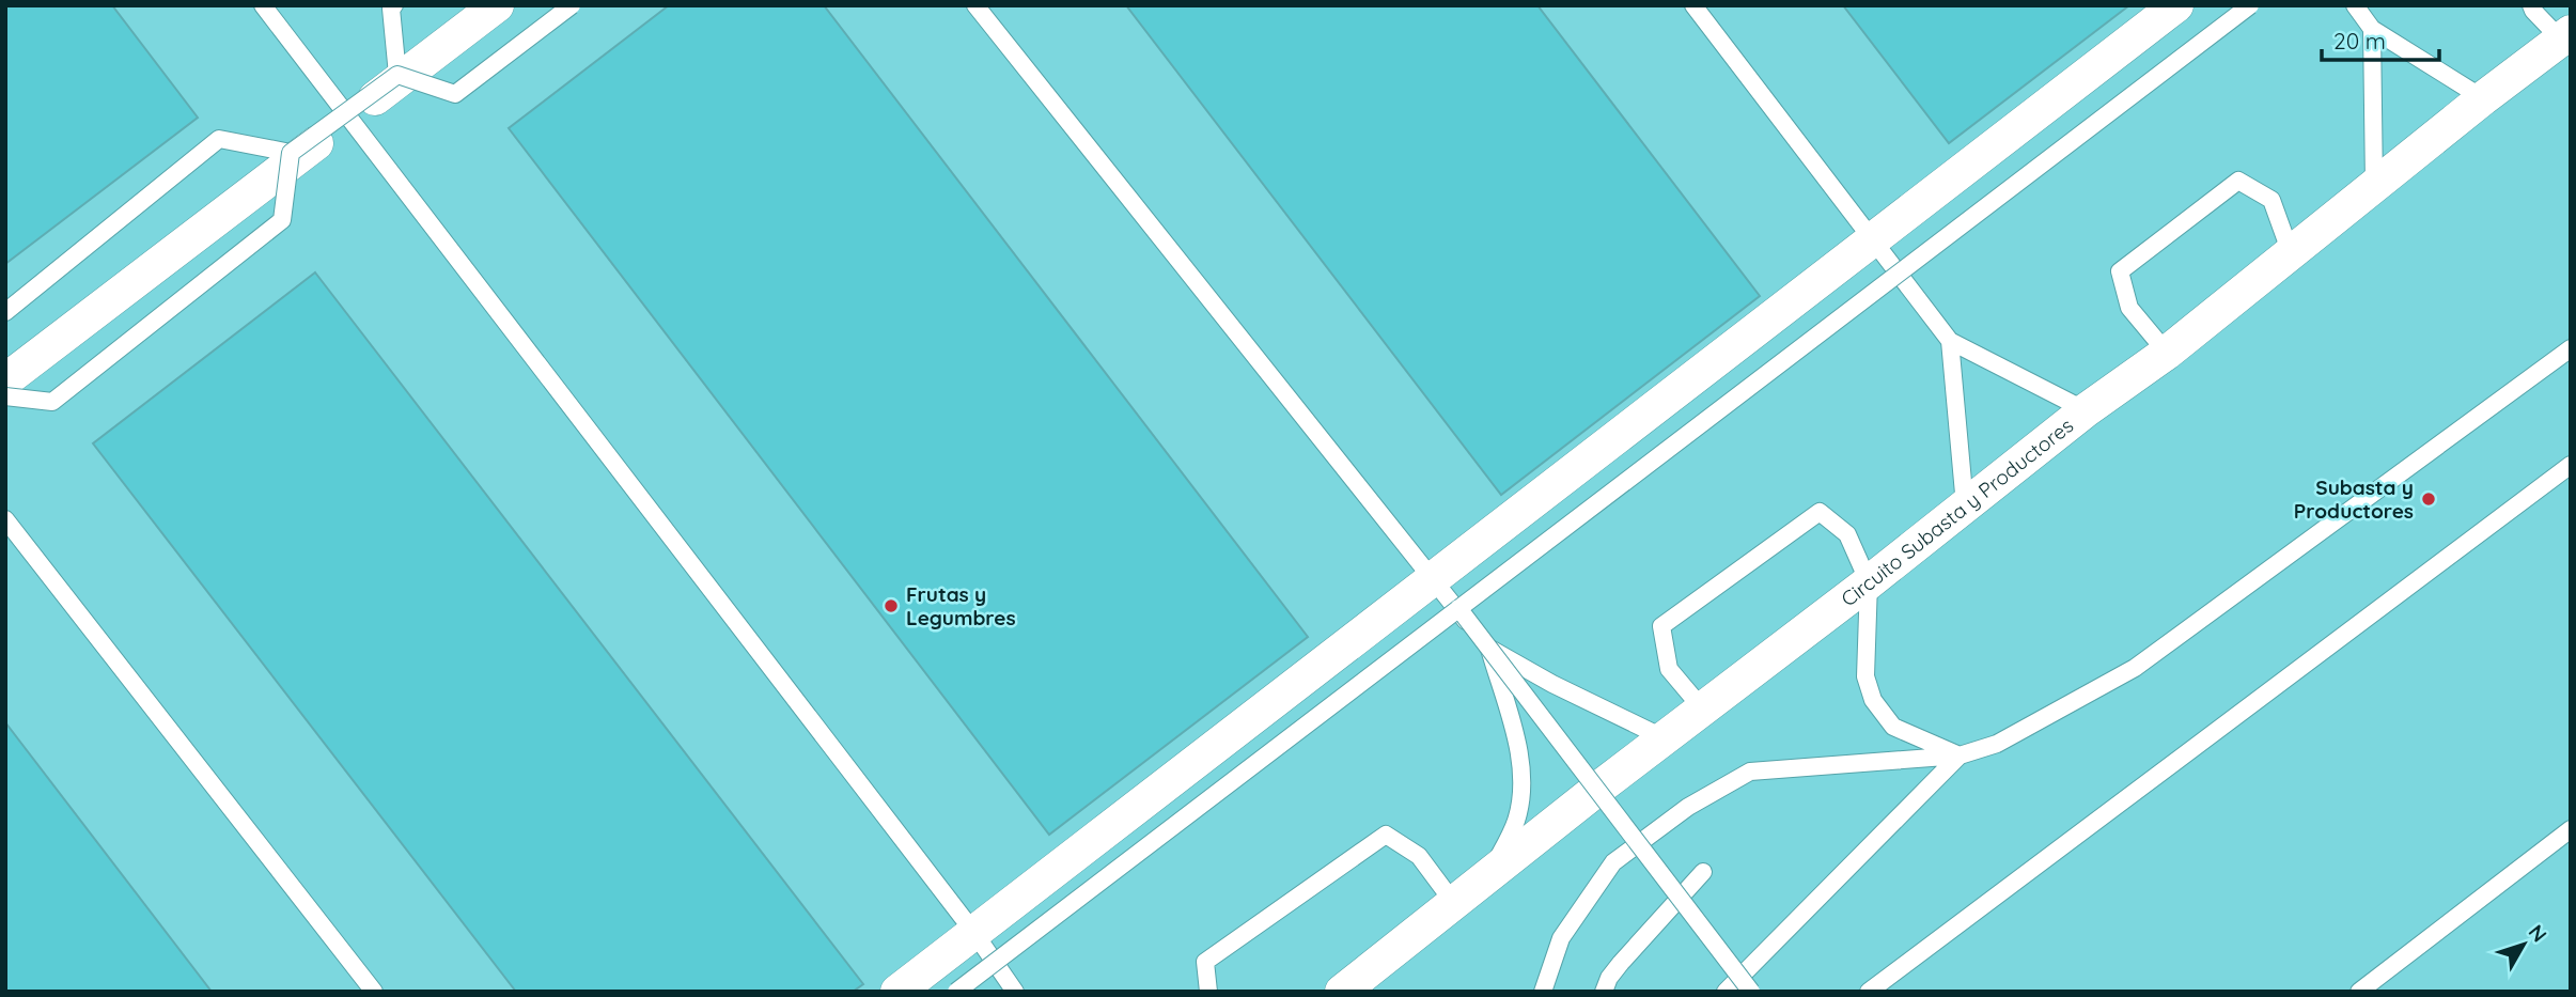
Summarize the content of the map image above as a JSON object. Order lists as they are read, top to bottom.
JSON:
{
  "streets": {
    "street": ["Circuito Subasta y Productores"]
  },
  "places": ["Subasta y Productores", "Frutas y Legumbres"],
  "scale_bar": "20 m",
  "north": "top right"
}
